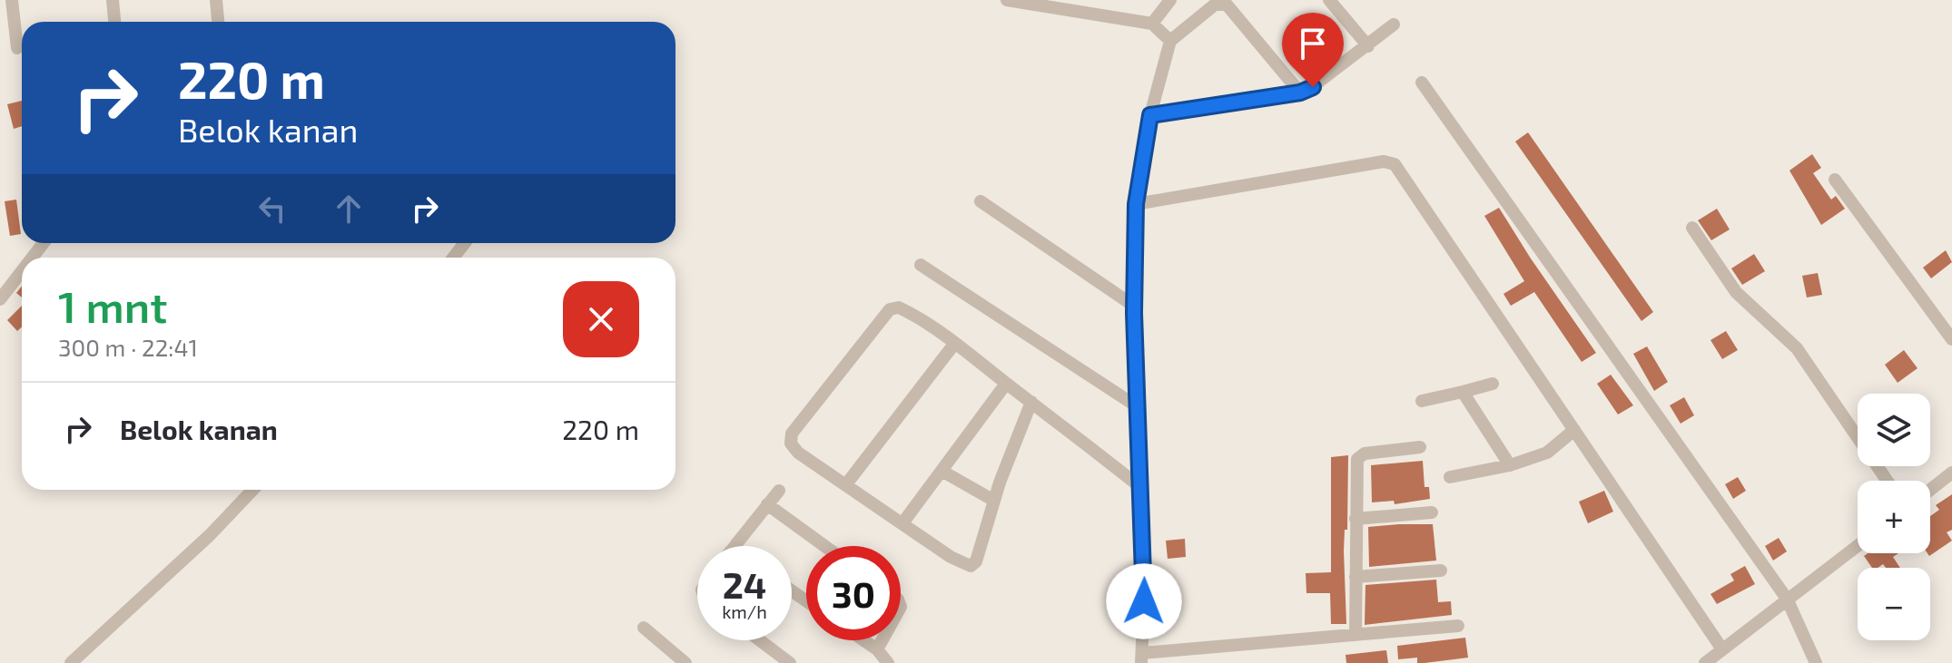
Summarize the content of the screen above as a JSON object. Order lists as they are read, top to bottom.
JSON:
{
  "page": {
    "turn": ["220 m", "Belok kanan"],
    "heading": ["1 mnt", "300 m · 22:41"],
    "list": [
      {
        "name": "Belok kanan",
        "value": "220 m"
      }
    ],
    "map_buttons": ["+", "−"],
    "speed": "24 km/h",
    "limit": "30"
  }
}
